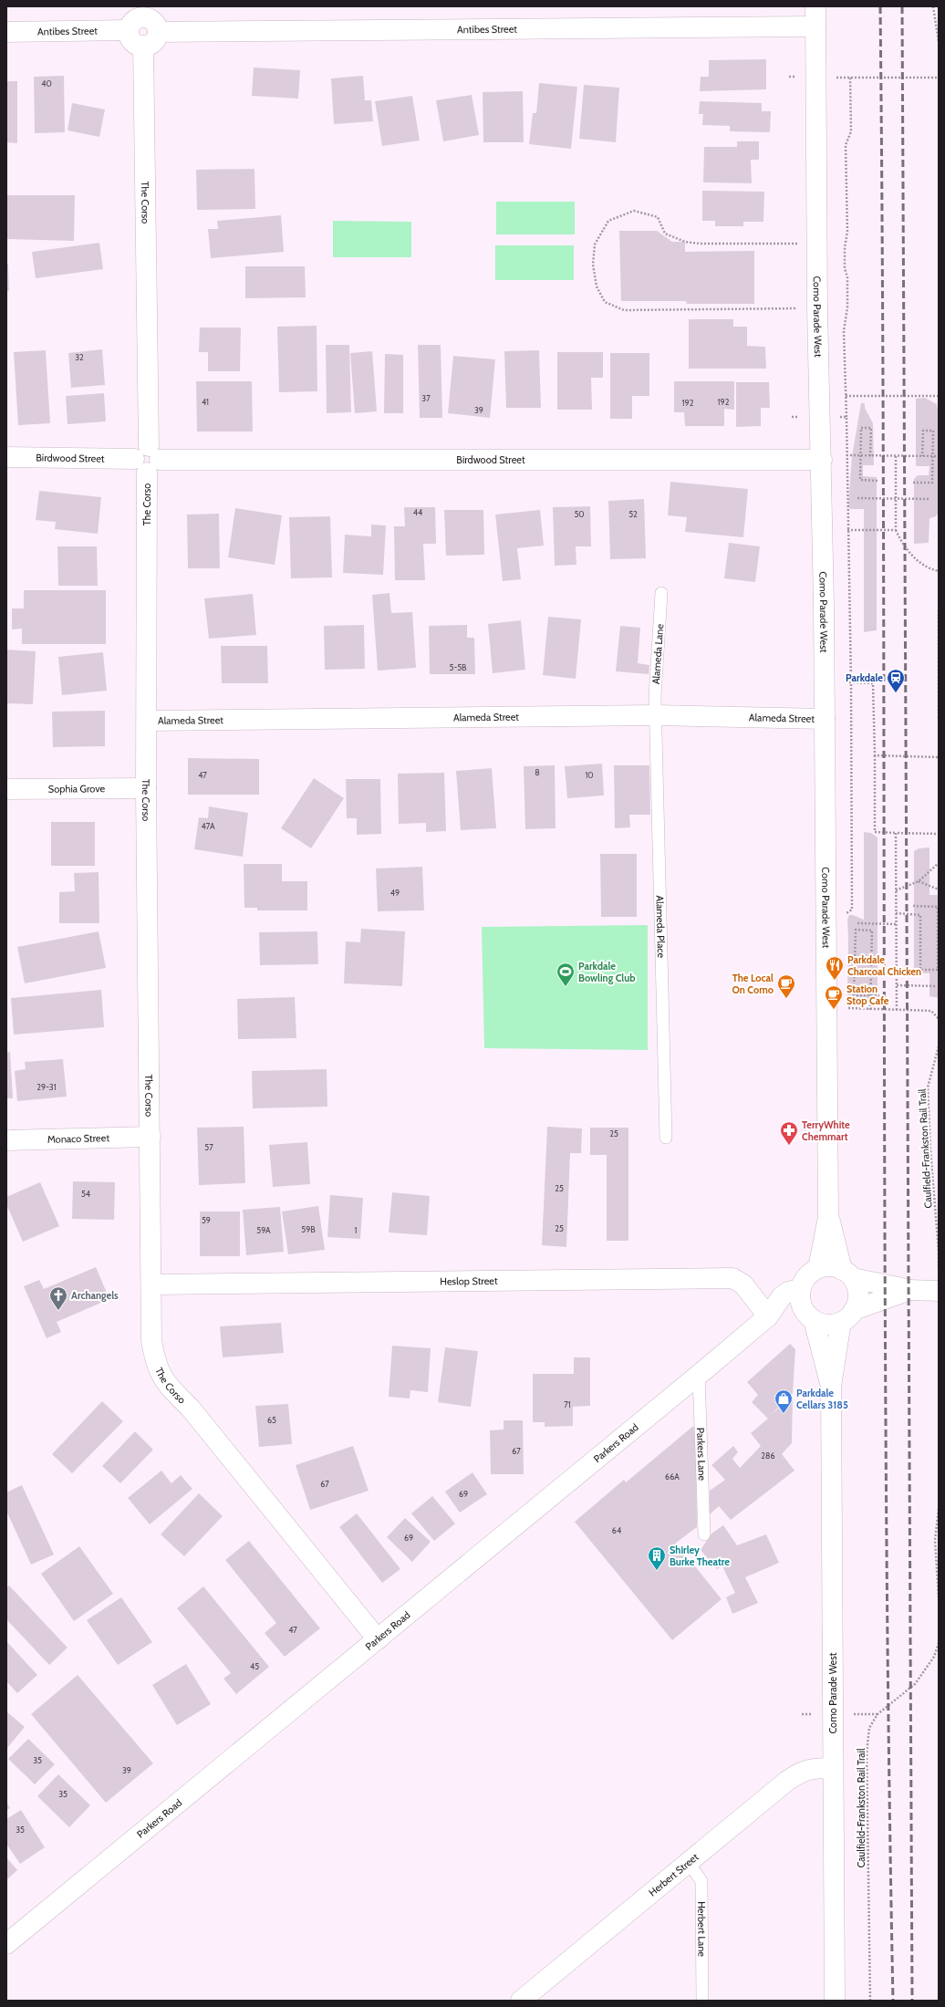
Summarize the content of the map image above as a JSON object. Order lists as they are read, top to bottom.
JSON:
{
  "streets": {
    "street": [
      "Antibes Street",
      "The Corso",
      "Como Parade West",
      "Birdwood Street",
      "Alameda Street",
      "Sophia Grove",
      "Monaco Street",
      "Heslop Street",
      "Parkers Road",
      "Herbert Street"
    ],
    "lane": [
      "Alameda Lane",
      "Alameda Place",
      "Parkers Lane",
      "Herbert Lane"
    ],
    "path": ["Caulfield-Frankston Rail Trail"]
  },
  "crossings": [
    ["Antibes Street", "The Corso"],
    ["Antibes Street", "Como Parade West"],
    ["The Corso", "Birdwood Street"],
    ["The Corso", "Alameda Street"],
    ["The Corso", "Sophia Grove"],
    ["The Corso", "Monaco Street"],
    ["The Corso", "Heslop Street"],
    ["The Corso", "Parkers Road"],
    ["Como Parade West", "Birdwood Street"],
    ["Como Parade West", "Alameda Street"],
    ["Como Parade West", "Parkers Road"],
    ["Como Parade West", "Herbert Street"],
    ["Alameda Lane", "Alameda Street"],
    ["Alameda Lane", "Alameda Place"],
    ["Alameda Street", "Alameda Place"],
    ["Heslop Street", "Parkers Road"],
    ["Parkers Road", "Parkers Lane"],
    ["Herbert Street", "Herbert Lane"]
  ],
  "places": {
    "station": ["Parkdale"],
    "restaurant": ["Parkdale Charcoal Chicken"],
    "sports": ["Parkdale Bowling Club"],
    "cafe": ["The Local On Como", "Station Stop Cafe"],
    "pharmacy": ["TerryWhite Chemmart"],
    "church": ["Archangels"],
    "shop": ["Parkdale Cellars 3185"],
    "building": ["Shirley Burke Theatre"]
  },
  "house_numbers": [
    "40",
    "32",
    "37",
    "41",
    "192",
    "192",
    "39",
    "44",
    "50",
    "52",
    "5-5B",
    "8",
    "47",
    "10",
    "47A",
    "49",
    "29-31",
    "25",
    "57",
    "25",
    "54",
    "59",
    "25",
    "59B",
    "59A",
    "1",
    "71",
    "65",
    "67",
    "286",
    "66A",
    "67",
    "69",
    "64",
    "69",
    "47",
    "45",
    "35",
    "39",
    "35",
    "35"
  ]
}
